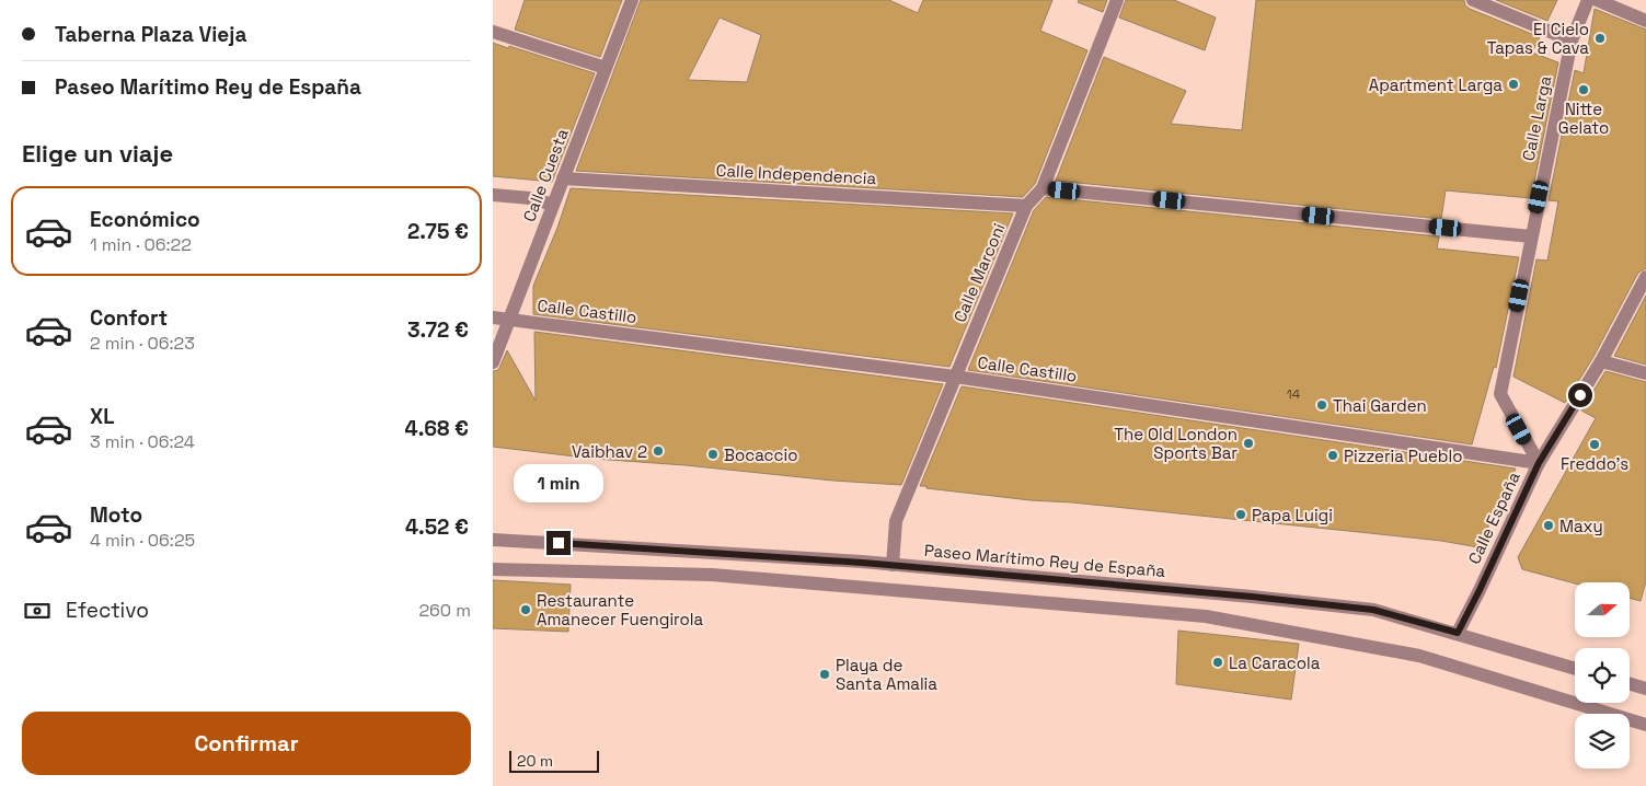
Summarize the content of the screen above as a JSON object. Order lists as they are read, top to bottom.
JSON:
{
  "streets": {
    "street": [
      "Calle Larga",
      "Calle Independencia",
      "Calle Cuesta",
      "Calle Marconi",
      "Calle Castillo",
      "Calle España",
      "Paseo Marítimo Rey de España"
    ]
  },
  "crossings": [
    ["Calle Larga", "Calle Castillo"],
    ["Calle Larga", "Calle España"],
    ["Calle Independencia", "Calle Cuesta"],
    ["Calle Independencia", "Calle Marconi"],
    ["Calle Cuesta", "Calle Castillo"],
    ["Calle Marconi", "Calle Castillo"],
    ["Calle Marconi", "Paseo Marítimo Rey de España"],
    ["Calle Castillo", "Calle España"],
    ["Calle España", "Paseo Marítimo Rey de España"]
  ],
  "places": [
    "El Cielo Tapas & Cava",
    "Apartment Larga",
    "Nitte Gelato",
    "Thai Garden",
    "The Old London Sports Bar",
    "Freddo’s",
    "Vaibhav 2",
    "Bocaccio",
    "Pizzeria Pueblo",
    "Papa Luigi",
    "Maxy",
    "Restaurante Amanecer Fuengirola",
    "La Caracola",
    "Playa de Santa Amalia"
  ],
  "house_numbers": ["14"],
  "scale_bar": "20 m",
  "north": "right",
  "page": {
    "banner": ["Taberna Plaza Vieja", "Paseo Marítimo Rey de España"],
    "heading": "Elige un viaje",
    "list": [
      {
        "name": "Económico",
        "note": "1 min · 06:22",
        "value": "2.75 €"
      },
      {
        "name": "Confort",
        "note": "2 min · 06:23",
        "value": "3.72 €"
      },
      {
        "name": "XL",
        "note": "3 min · 06:24",
        "value": "4.68 €"
      },
      {
        "name": "Moto",
        "note": "4 min · 06:25",
        "value": "4.52 €"
      }
    ],
    "bubble": "1 min",
    "pay": ["Efectivo", "260 m"],
    "buttons": "Confirmar",
    "scale": "20 m"
  }
}
